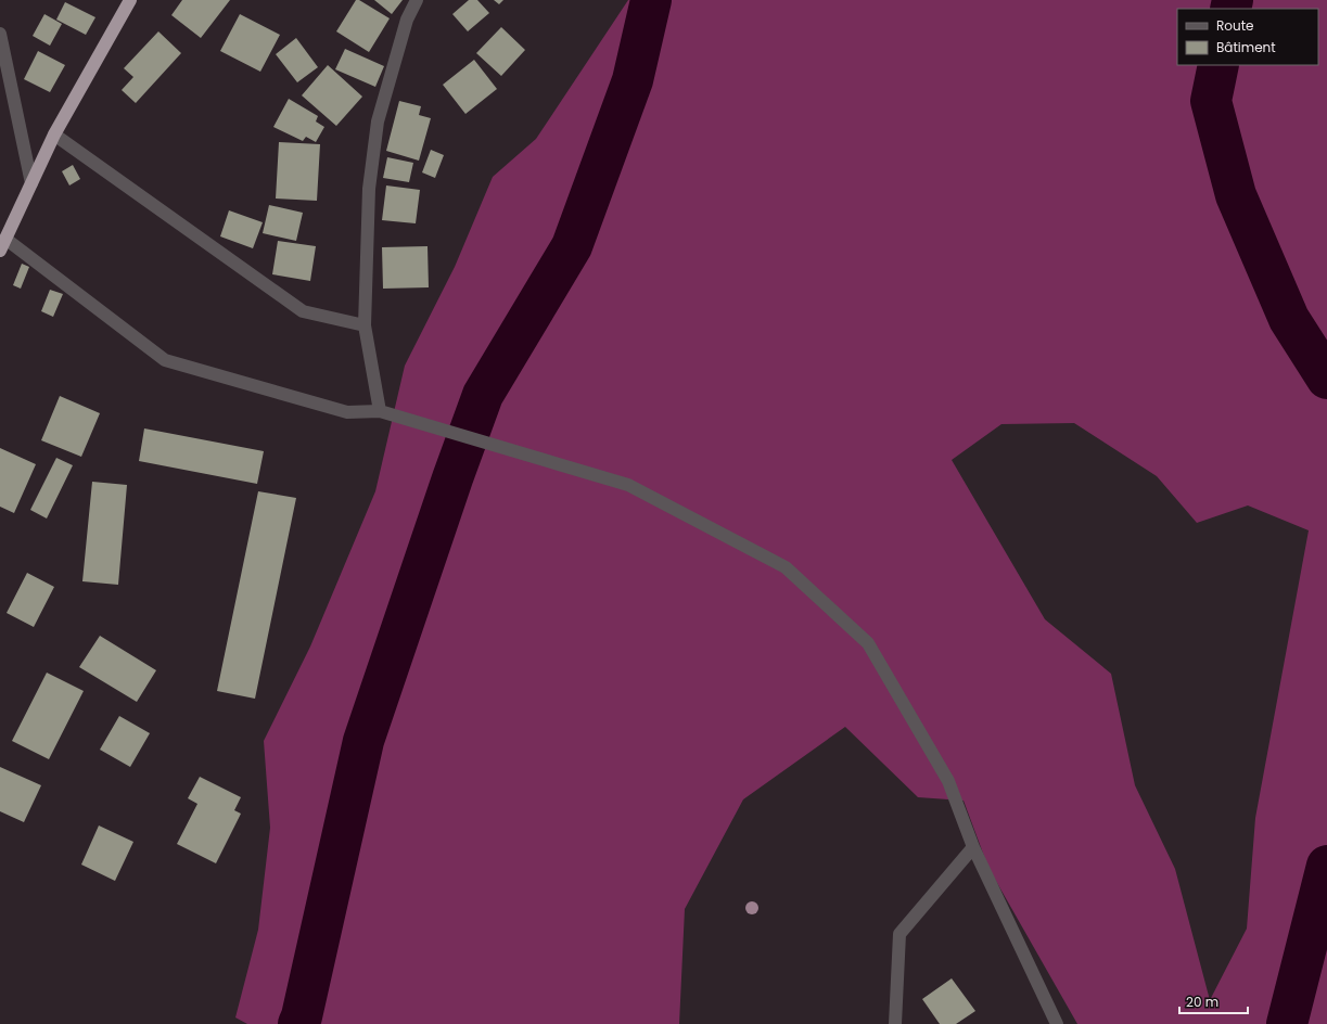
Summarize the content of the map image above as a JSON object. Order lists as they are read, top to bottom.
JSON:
{
  "legend": ["Route", "Bâtiment"],
  "scale_bar": "20 m"
}
